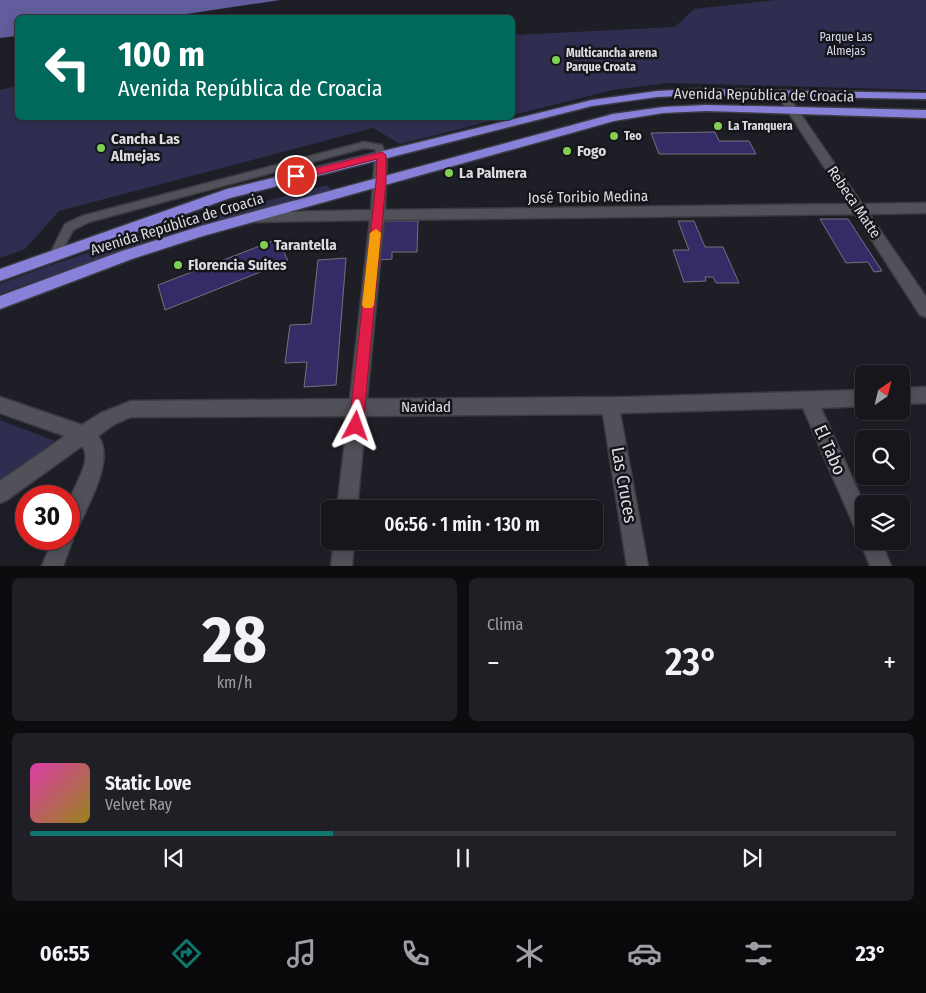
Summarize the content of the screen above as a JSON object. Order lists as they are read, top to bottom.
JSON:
{
  "streets": {
    "highway": ["Avenida República de Croacia"],
    "street": [
      "José Toribio Medina",
      "Rebeca Matte",
      "Navidad",
      "El Tabo",
      "Las Cruces"
    ]
  },
  "crossings": [
    ["Avenida República de Croacia", "José Toribio Medina"],
    ["Avenida República de Croacia", "Rebeca Matte"],
    ["José Toribio Medina", "Rebeca Matte"],
    ["Navidad", "El Tabo"],
    ["Navidad", "Las Cruces"]
  ],
  "parks": ["Parque Las Almejas"],
  "places": [
    "Multicancha arena Parque Croata",
    "La Tranquera",
    "Teo",
    "Cancha Las Almejas",
    "Fogo",
    "La Palmera",
    "Tarantella",
    "Florencia Suites"
  ],
  "north": "top right",
  "page": {
    "turn": ["100 m", "Avenida República de Croacia"],
    "limit": "30",
    "trip": "06:56 · 1 min · 130 m",
    "tile": [
      ["28", "km/h"],
      "Clima"
    ],
    "heat": ["−", "23°", "+"],
    "song": ["Static Love", "Velvet Ray"],
    "tabs": ["06:55", "23°"]
  }
}
